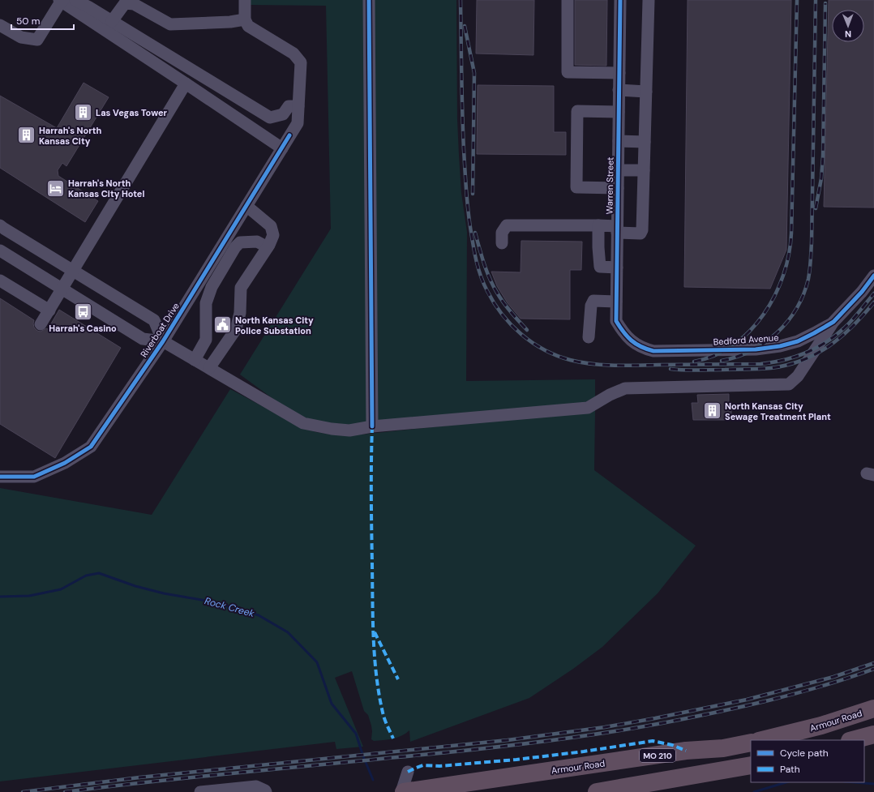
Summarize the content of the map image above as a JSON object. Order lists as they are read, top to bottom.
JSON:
{
  "streets": {
    "highway": ["Armour Road", "MO 210"],
    "street": ["Warren Street", "Riverboat Drive", "Bedford Avenue"]
  },
  "crossings": [
    ["Warren Street", "Bedford Avenue"]
  ],
  "water": ["Rock Creek"],
  "places": {
    "building": ["Las Vegas Tower", "Harrah's North Kansas City", "North Kansas City Sewage Treatment Plant"],
    "hotel": ["Harrah's North Kansas City Hotel"],
    "bus stop": ["Harrah's Casino"],
    "public building": ["North Kansas City Police Substation"]
  },
  "legend": ["Cycle path", "Path"],
  "scale_bar": "50 m",
  "north": "bottom"
}
